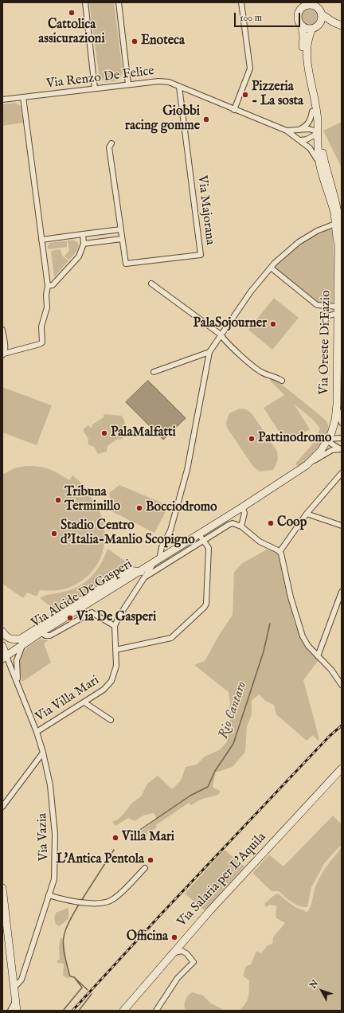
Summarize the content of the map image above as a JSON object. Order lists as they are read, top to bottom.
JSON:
{
  "streets": {
    "street": [
      "Via Renzo De Felice",
      "Via Majorana",
      "Via Oreste Di Fazio",
      "Via Alcide De Gasperi",
      "Via Villa Mari",
      "Via Vazia",
      "Via Salaria per L'Aquila"
    ]
  },
  "crossings": [
    ["Via Renzo De Felice", "Via Majorana"],
    ["Via Oreste Di Fazio", "Via Alcide De Gasperi"],
    ["Via Alcide De Gasperi", "Via Villa Mari"],
    ["Via Alcide De Gasperi", "Via Vazia"],
    ["Via Villa Mari", "Via Vazia"]
  ],
  "water": ["Rio Cantaro"],
  "places": [
    "Cattolica assicurazioni",
    "Enoteca",
    "Pizzeria - La sosta",
    "Giobbi racing gomme",
    "PalaSojourner",
    "PalaMalfatti",
    "Pattinodromo",
    "Tribuna Terminillo",
    "Bocciodromo",
    "Coop",
    "Stadio Centro d'Italia-Manlio Scopigno",
    "Via De Gasperi",
    "Villa Mari",
    "L'Antica Pentola",
    "Officina"
  ],
  "scale_bar": "100 m",
  "north": "top left"
}
